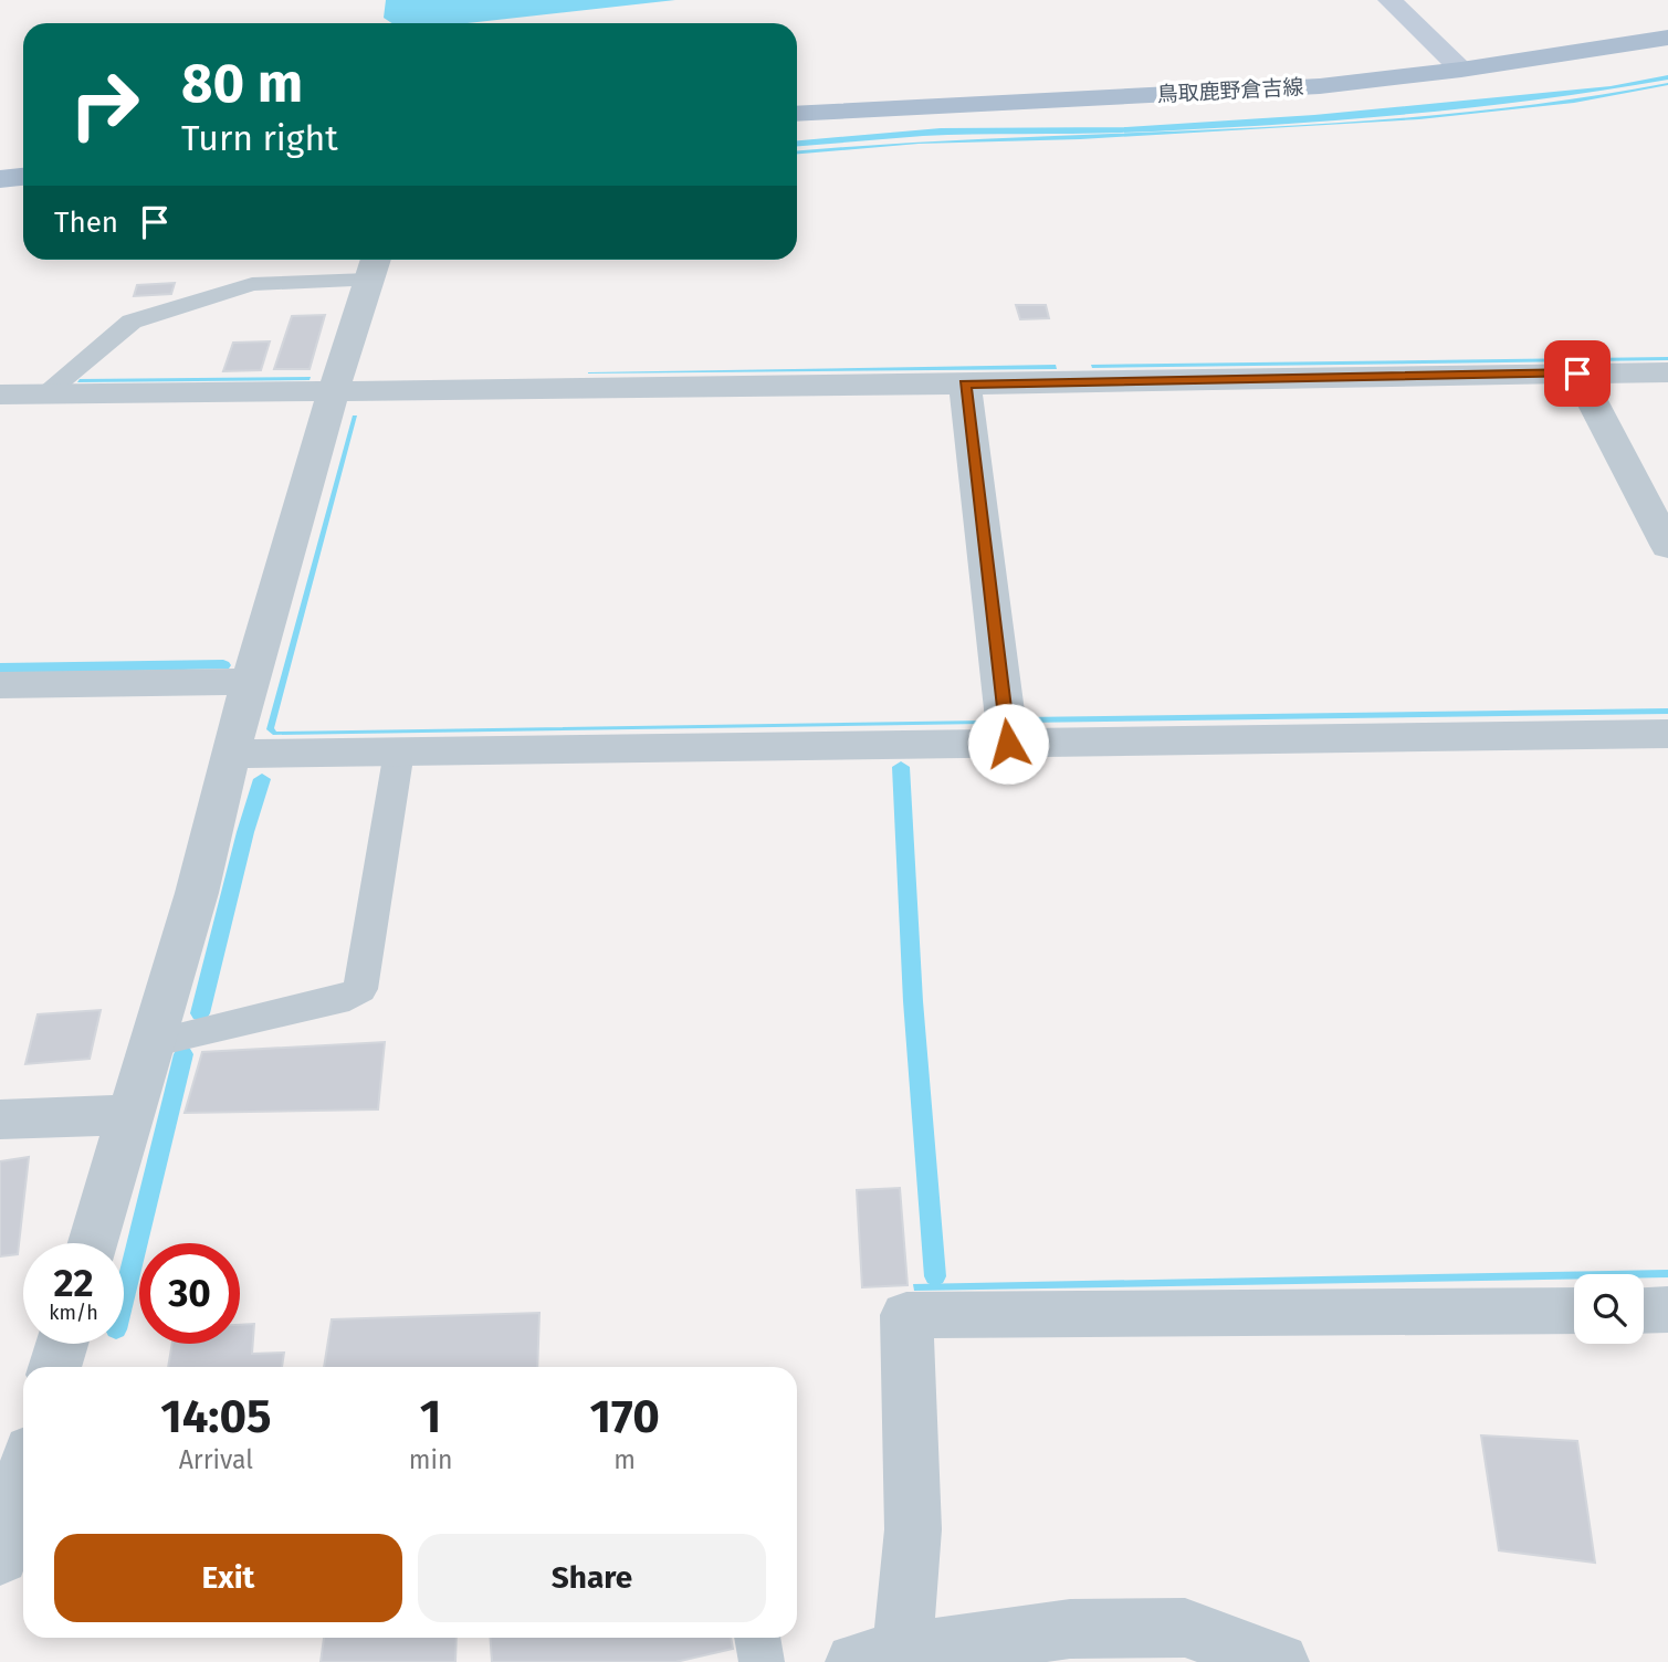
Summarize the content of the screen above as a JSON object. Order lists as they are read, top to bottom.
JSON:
{
  "streets": {
    "main road": ["鳥取鹿野倉吉線"]
  },
  "page": {
    "turn": ["80 m", "Turn right"],
    "then": "Then",
    "speed": "22 km/h",
    "limit": "30",
    "eta": [
      "14:05",
      "Arrival",
      "1",
      "min",
      "170",
      "m"
    ],
    "buttons": ["Exit", "Share"]
  }
}
